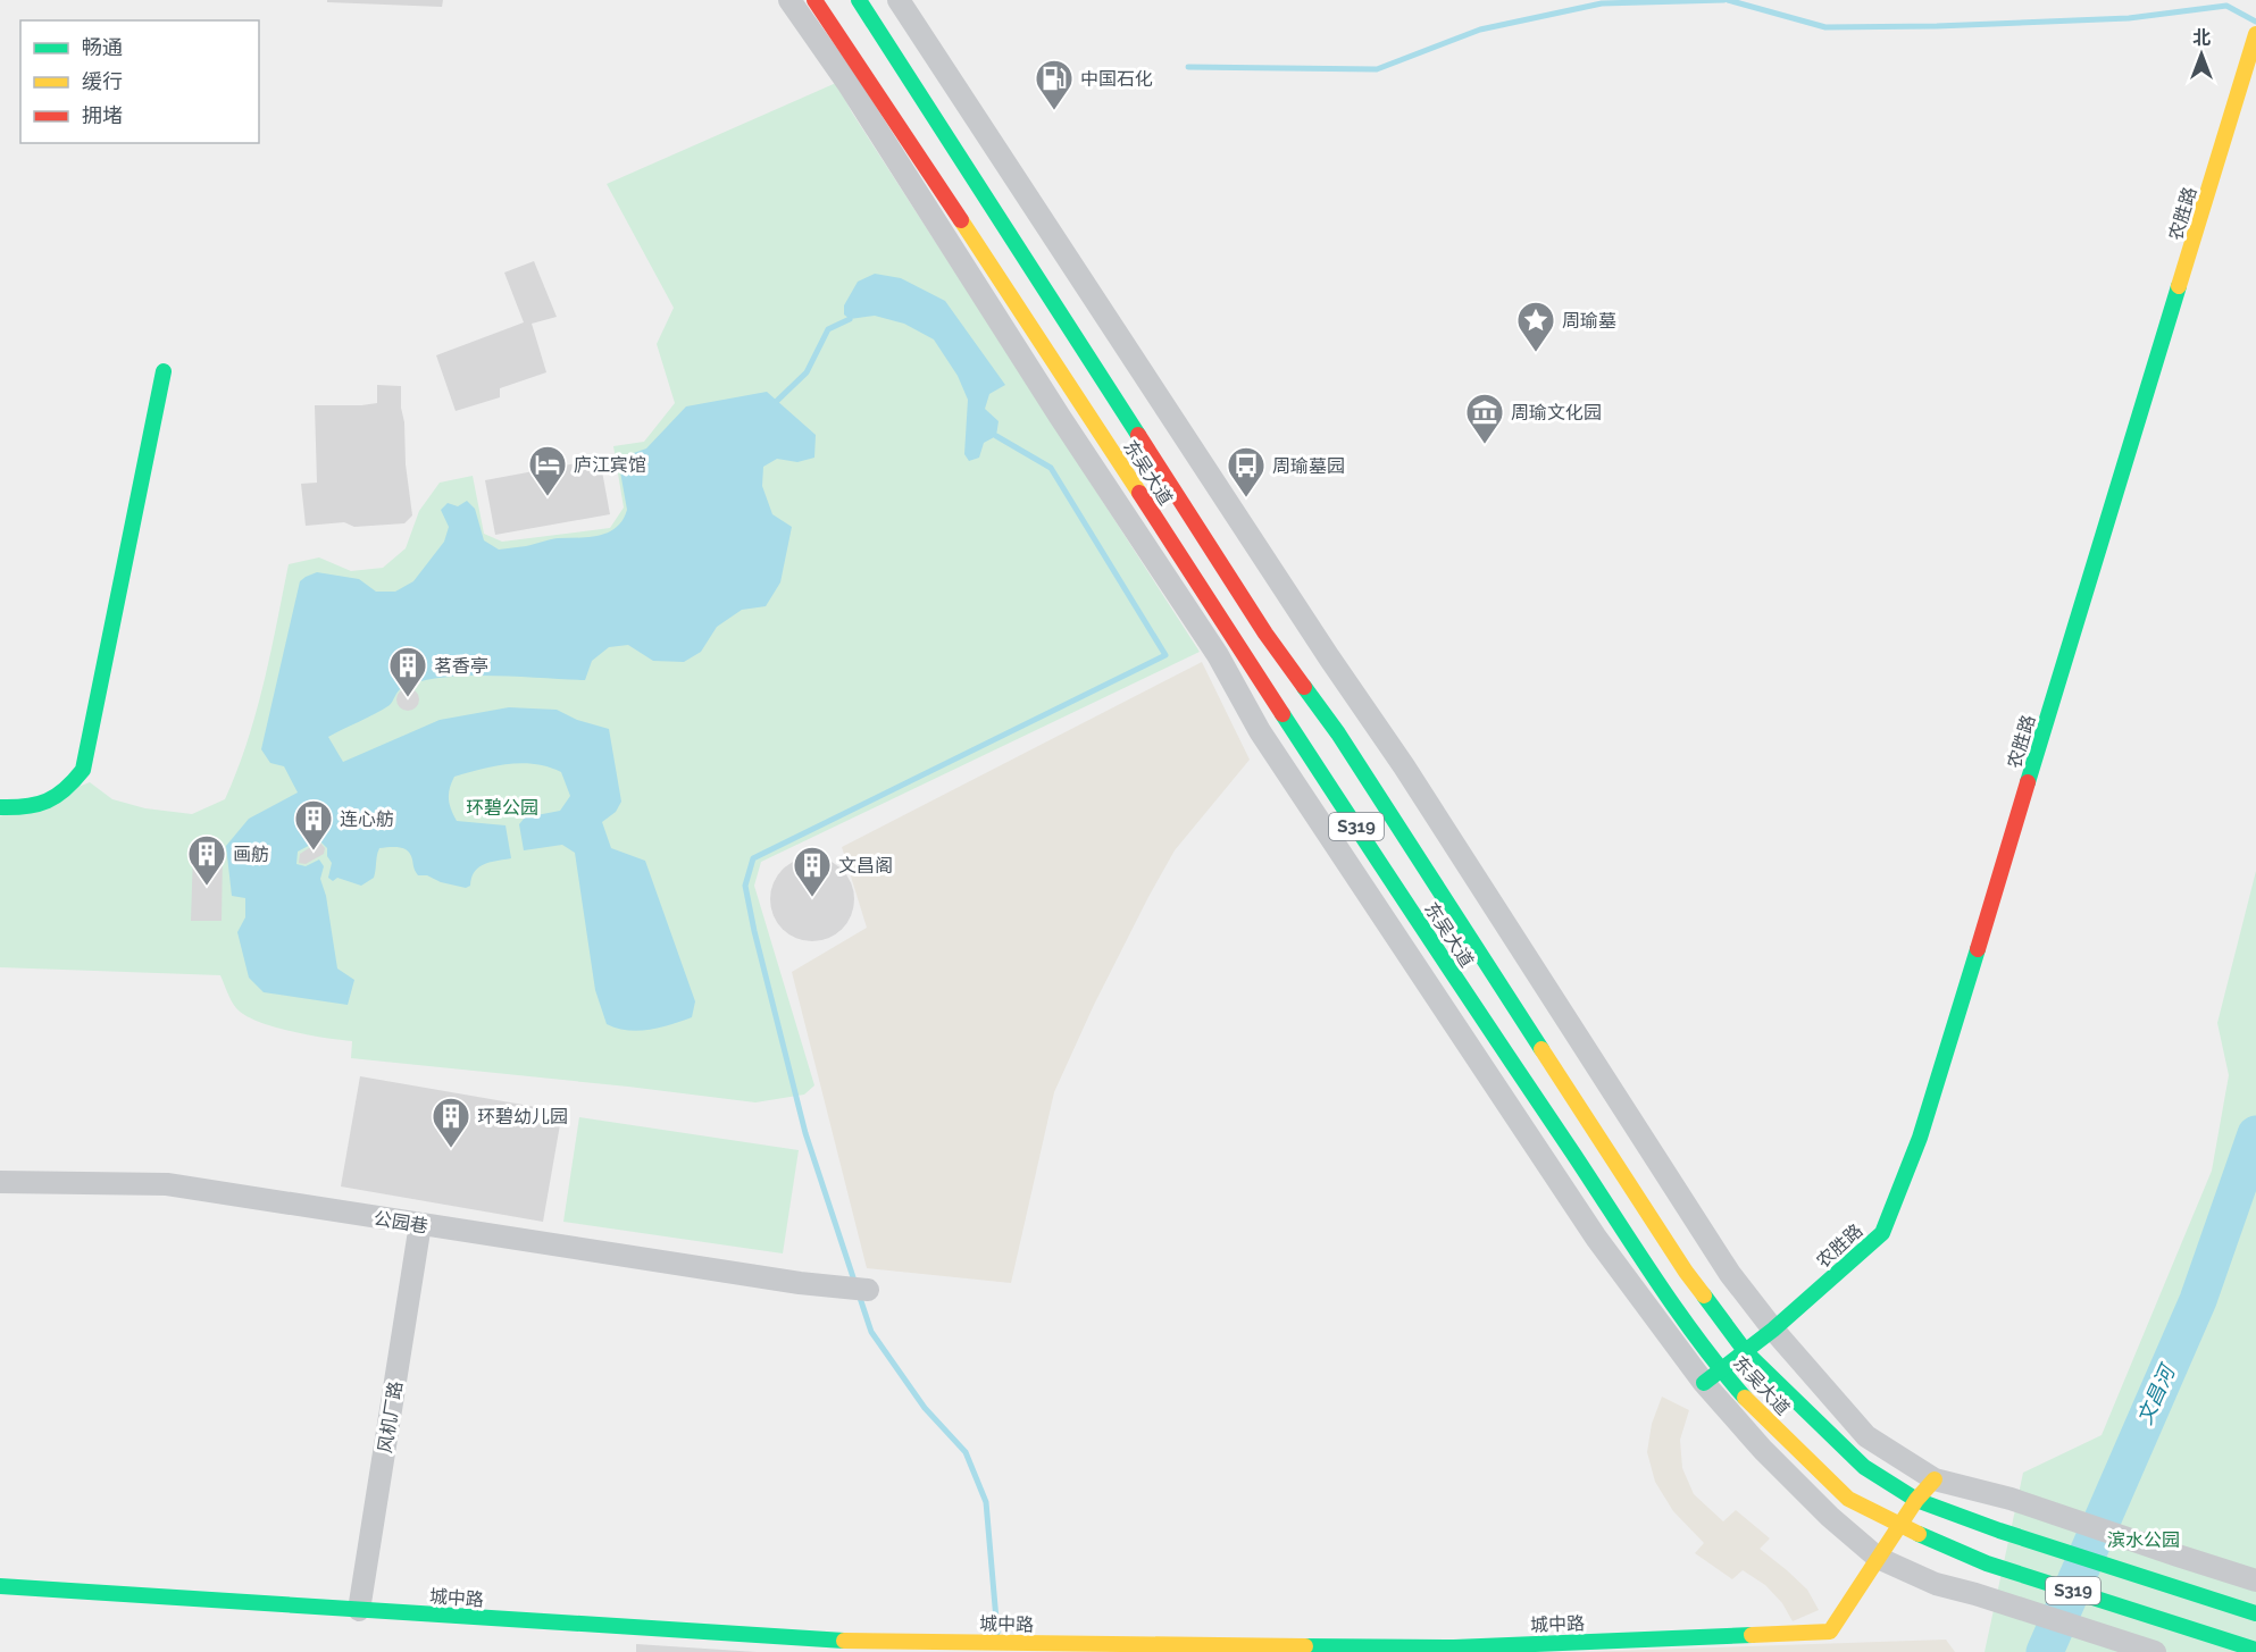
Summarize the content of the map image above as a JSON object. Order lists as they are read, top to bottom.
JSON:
{
  "streets": {
    "main road": [
      "农胜路",
      "东吴大道",
      "S319",
      "城中路"
    ],
    "street": ["公园巷", "风机厂路"]
  },
  "crossings": [
    ["农胜路", "东吴大道"],
    ["东吴大道", "城中路"],
    ["公园巷", "风机厂路"],
    ["风机厂路", "城中路"]
  ],
  "water": ["文昌河"],
  "parks": ["环碧公园", "滨水公园"],
  "places": {
    "fuel station": ["中国石化"],
    "place": ["周瑜墓"],
    "museum": ["周瑜文化园"],
    "hotel": ["庐江宾馆"],
    "bus stop": ["周瑜墓园"],
    "building": [
      "茗香亭",
      "连心舫",
      "画舫",
      "文昌阁",
      "环碧幼儿园"
    ]
  },
  "legend": ["畅通", "缓行", "拥堵"],
  "north": "top"
}
